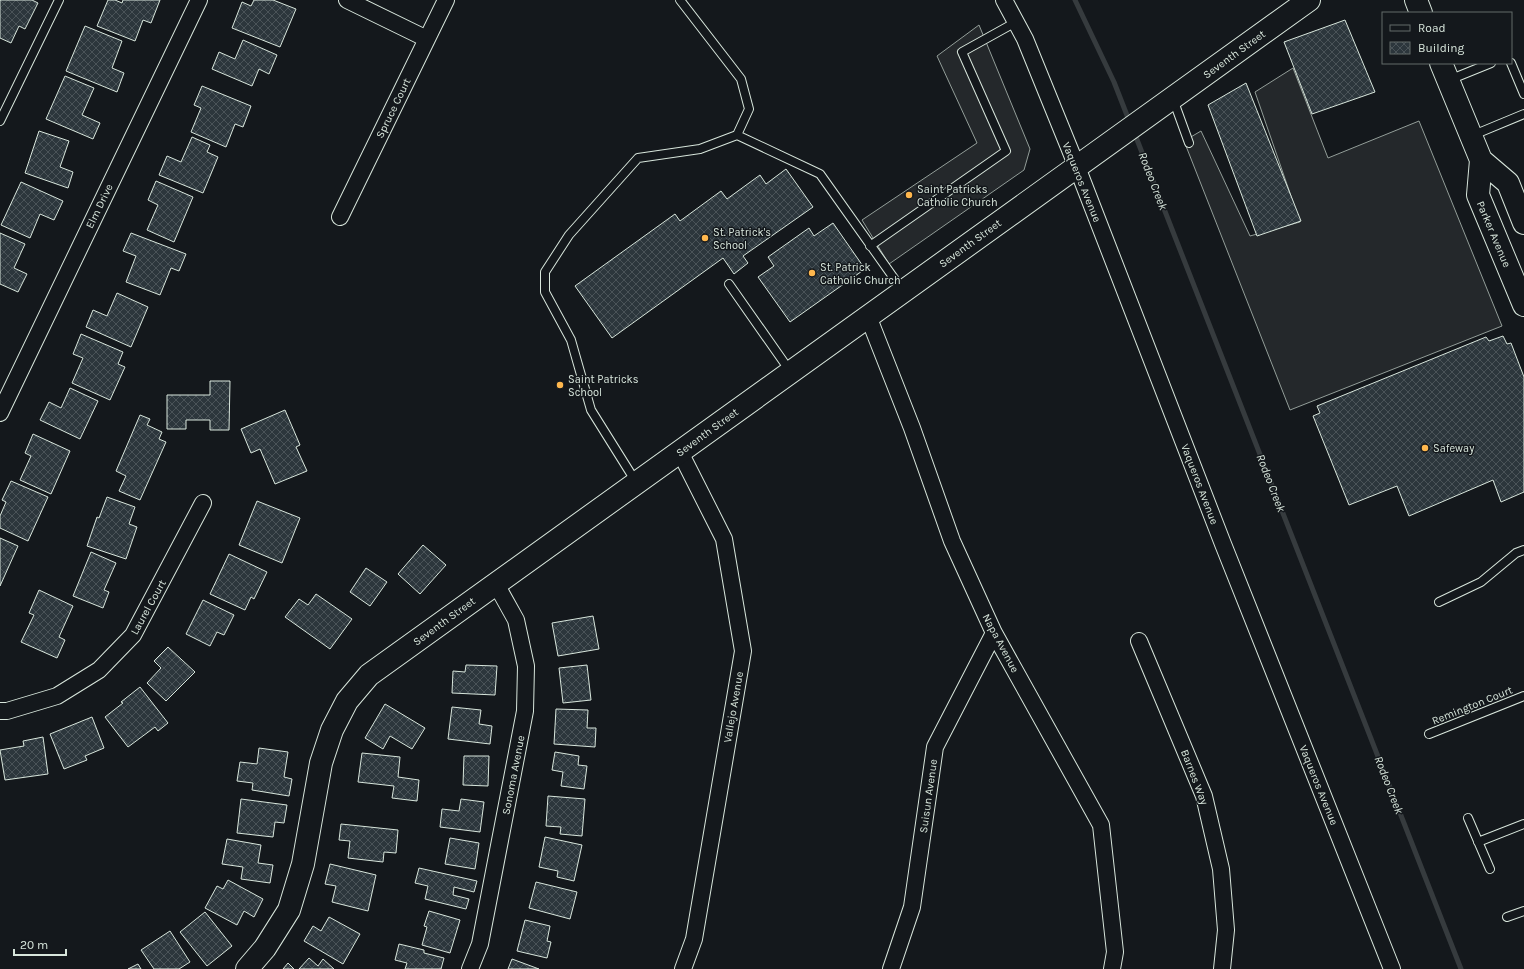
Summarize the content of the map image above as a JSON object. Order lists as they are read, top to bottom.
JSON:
{
  "streets": {
    "street": [
      "Seventh Street",
      "Spruce Court",
      "Vaqueros Avenue",
      "Elm Drive",
      "Parker Avenue",
      "Laurel Court",
      "Napa Avenue",
      "Vallejo Avenue",
      "Sonoma Avenue",
      "Barnes Way",
      "Suisun Avenue"
    ],
    "lane": ["Remington Court"]
  },
  "crossings": [
    ["Seventh Street", "Vaqueros Avenue"],
    ["Seventh Street", "Napa Avenue"],
    ["Seventh Street", "Vallejo Avenue"],
    ["Seventh Street", "Sonoma Avenue"],
    ["Napa Avenue", "Suisun Avenue"]
  ],
  "water": ["Rodeo Creek"],
  "places": [
    "Saint Patricks Catholic Church",
    "St. Patrick's School",
    "St. Patrick Catholic Church",
    "Saint Patricks School",
    "Safeway"
  ],
  "legend": ["Road", "Building"],
  "scale_bar": "20 m"
}
